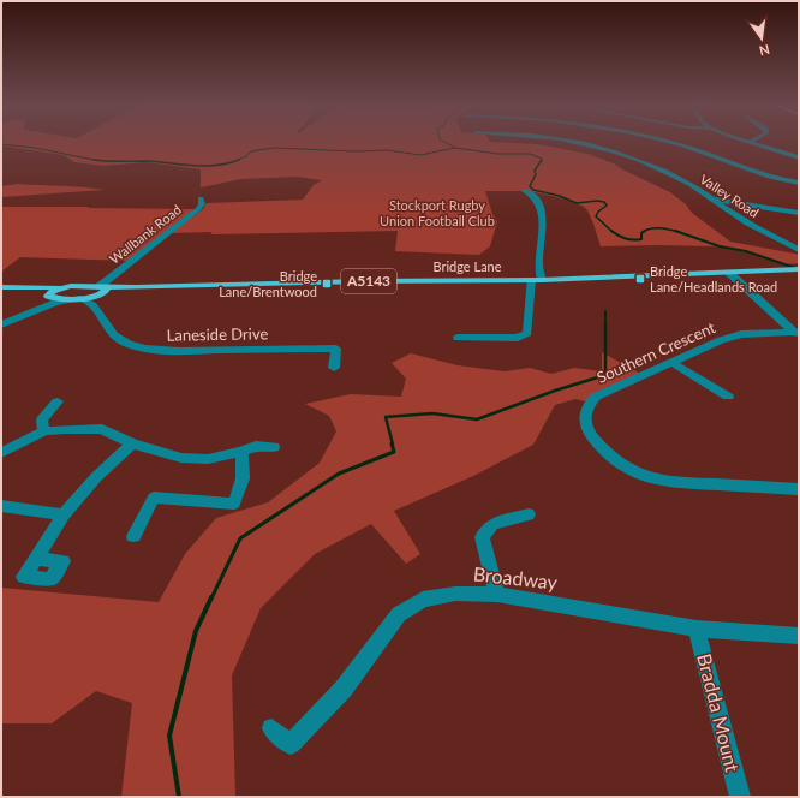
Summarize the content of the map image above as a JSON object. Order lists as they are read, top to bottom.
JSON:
{
  "streets": {
    "main road": ["Bridge Lane", "A5143"],
    "street": [
      "Valley Road",
      "Wallbank Road",
      "Laneside Drive",
      "Southern Crescent",
      "Broadway",
      "Bradda Mount"
    ]
  },
  "crossings": [
    ["Wallbank Road", "Bridge Lane"],
    ["Broadway", "Bradda Mount"]
  ],
  "parks": ["Stockport Rugby Union Football Club"],
  "places": {
    "transit": ["Bridge Lane/Headlands Road", "Bridge Lane/Brentwood"]
  },
  "north": "bottom"
}
